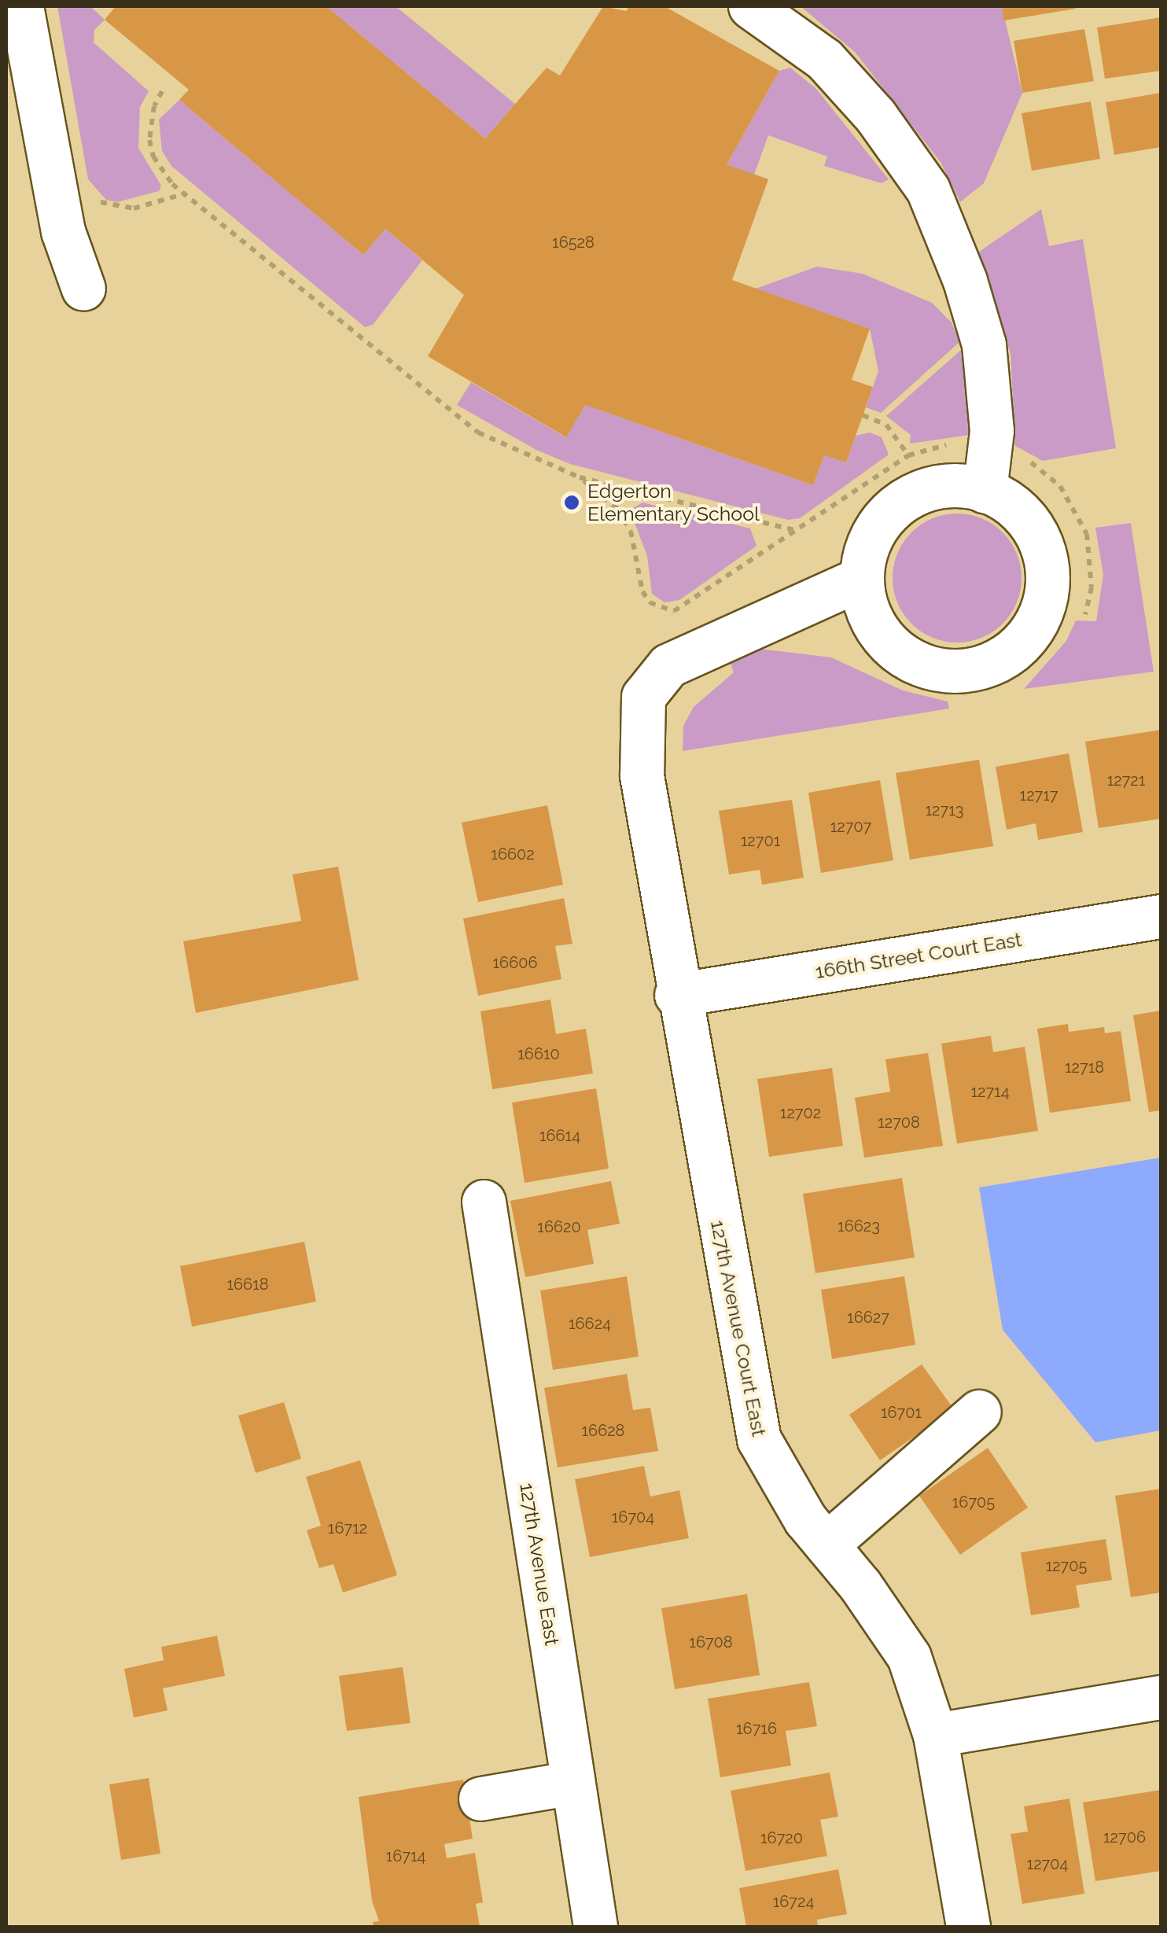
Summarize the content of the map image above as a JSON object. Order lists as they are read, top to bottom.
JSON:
{
  "streets": {
    "street": ["166th Street Court East", "127th Avenue Court East", "127th Avenue East"]
  },
  "crossings": [
    ["166th Street Court East", "127th Avenue Court East"]
  ],
  "places": ["Edgerton Elementary School"],
  "house_numbers": [
    "16528",
    "12721",
    "12717",
    "12713",
    "12707",
    "12701",
    "16602",
    "16606",
    "16610",
    "12718",
    "12714",
    "12702",
    "12708",
    "16614",
    "16623",
    "16620",
    "16618",
    "16627",
    "16624",
    "16701",
    "16628",
    "16705",
    "16704",
    "16712",
    "12705",
    "16708",
    "16716",
    "12706",
    "16720",
    "16714",
    "12704",
    "16724"
  ]
}
